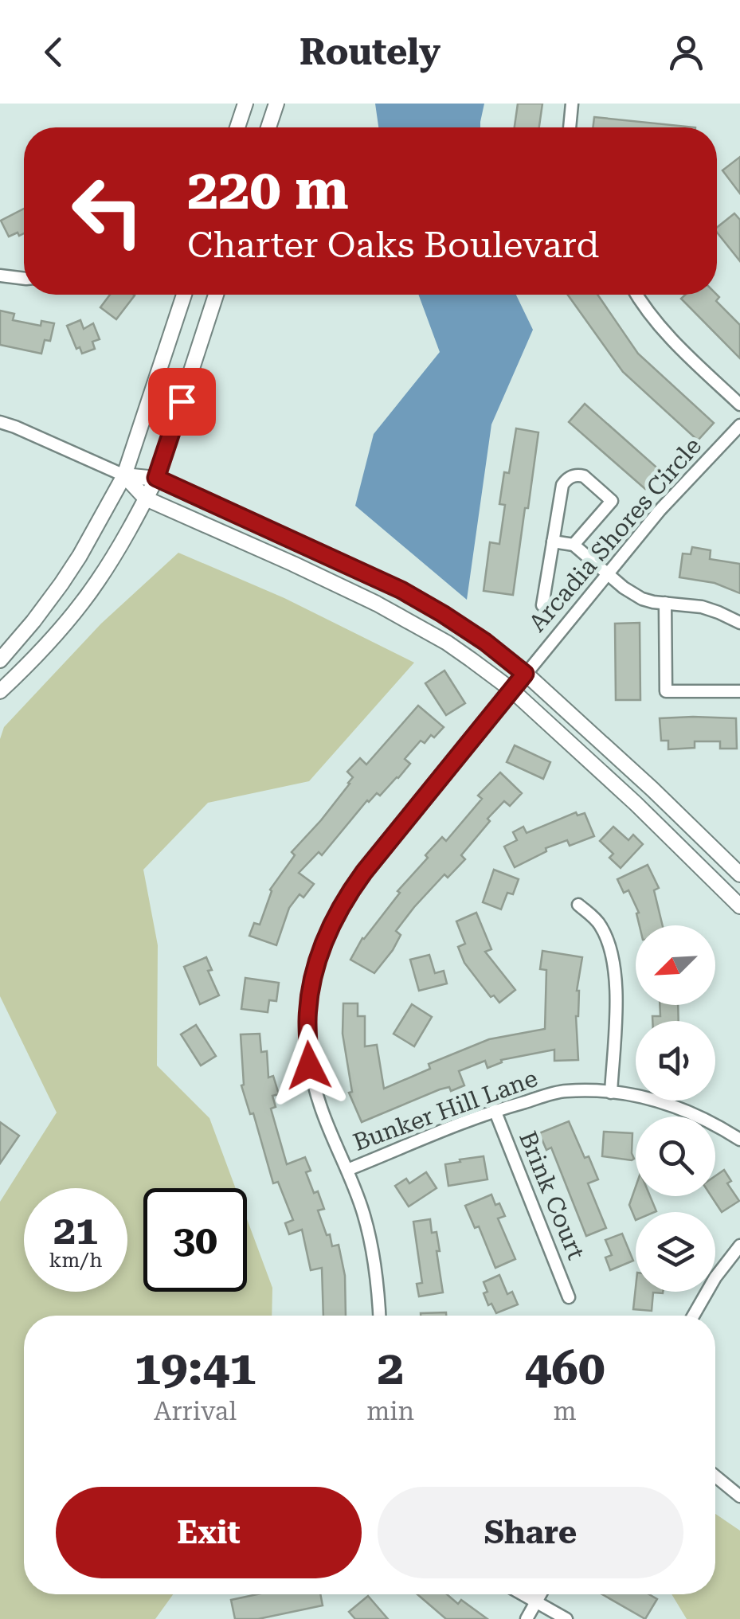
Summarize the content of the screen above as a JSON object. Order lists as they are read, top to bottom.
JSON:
{
  "streets": {
    "street": ["Arcadia Shores Circle", "Bunker Hill Lane", "Brink Court"]
  },
  "crossings": [
    ["Arcadia Shores Circle", "Bunker Hill Lane"],
    ["Bunker Hill Lane", "Brink Court"]
  ],
  "north": "bottom left",
  "page": {
    "header": "Routely",
    "turn": ["220 m", "Charter Oaks Boulevard"],
    "speed": "21 km/h",
    "limit": "30",
    "eta": [
      "19:41",
      "Arrival",
      "2",
      "min",
      "460",
      "m"
    ],
    "buttons": ["Exit", "Share"]
  }
}
